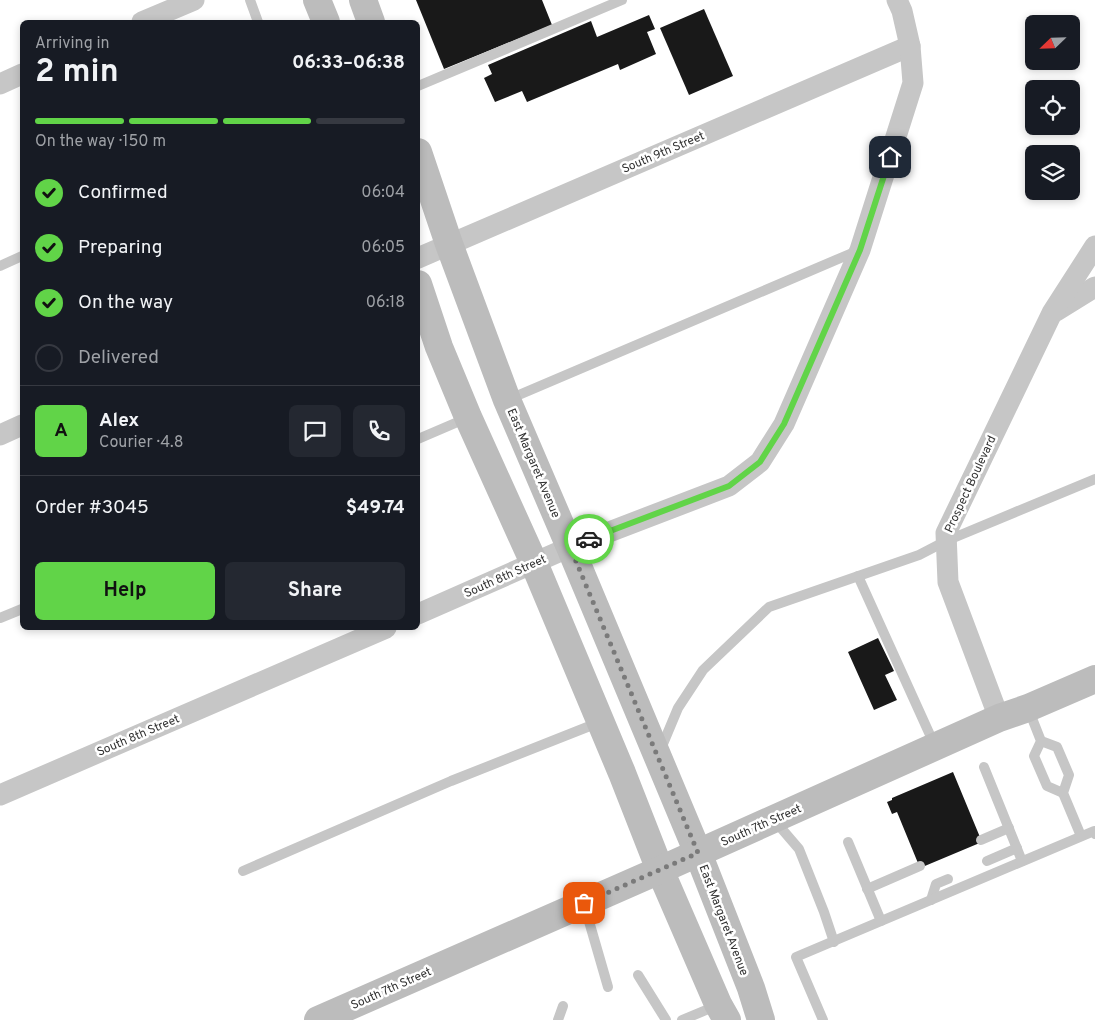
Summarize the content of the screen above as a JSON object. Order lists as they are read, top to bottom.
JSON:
{
  "streets": {
    "main road": ["East Margaret Avenue", "South 7th Street"],
    "street": ["South 9th Street", "Prospect Boulevard", "South 8th Street"]
  },
  "crossings": [
    ["South 9th Street", "East Margaret Avenue"],
    ["South 9th Street", "South 8th Street"],
    ["East Margaret Avenue", "South 8th Street"],
    ["East Margaret Avenue", "South 7th Street"],
    ["Prospect Boulevard", "South 7th Street"]
  ],
  "north": "bottom left",
  "page": {
    "heading": ["2 min", "Arriving in", "06:33–06:38"],
    "panel": [
      "Alex",
      "Courier · 4.8",
      "Order #3045",
      "$49.74"
    ],
    "bar": "On the way · 150 m",
    "list": [
      ["Confirmed", "06:04"],
      ["Preparing", "06:05"],
      ["On the way", "06:18"],
      "Delivered"
    ],
    "round": "A",
    "buttons": ["Help", "Share"]
  }
}
